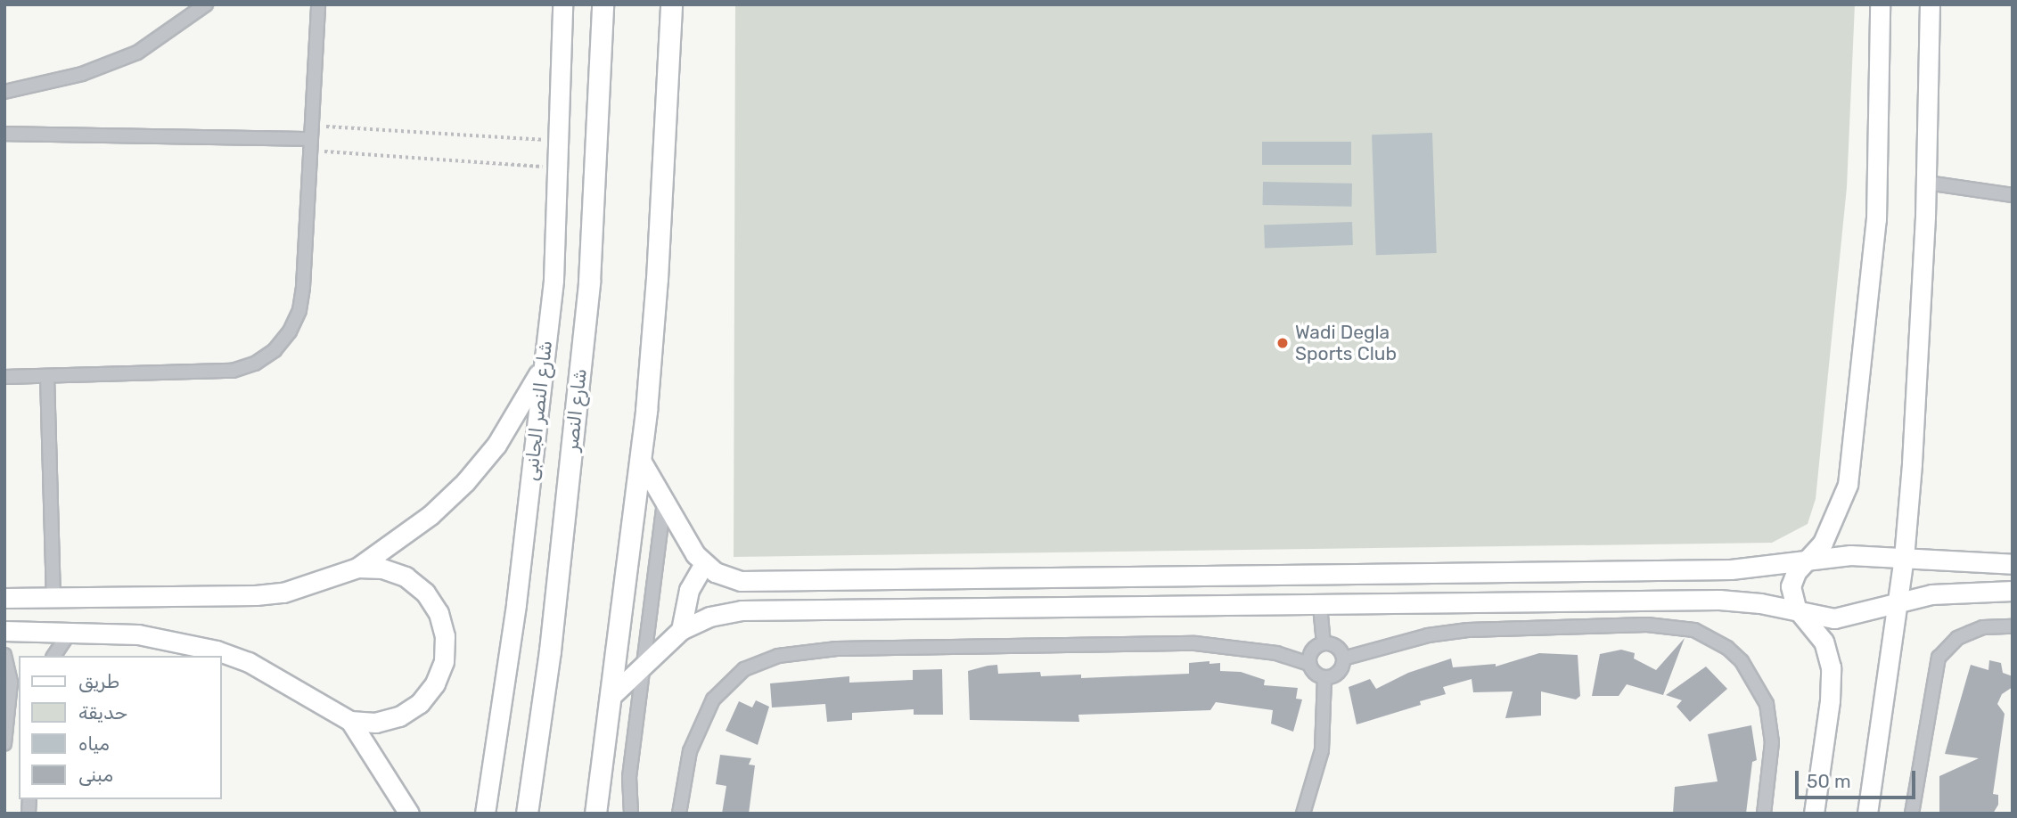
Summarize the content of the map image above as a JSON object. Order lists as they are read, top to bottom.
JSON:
{
  "streets": {
    "main road": ["شارع النصر"],
    "street": ["شارع النصر الجانبى"]
  },
  "places": ["Wadi Degla Sports Club"],
  "legend": [
    "طريق",
    "حديقة",
    "مياه",
    "مبنى"
  ],
  "scale_bar": "50 m"
}
